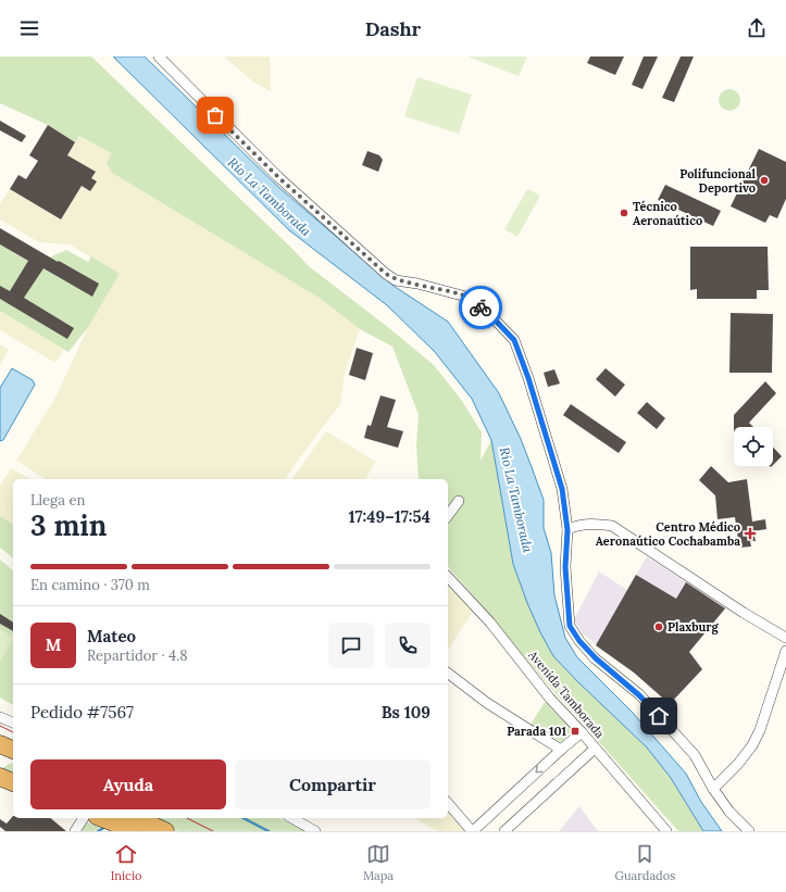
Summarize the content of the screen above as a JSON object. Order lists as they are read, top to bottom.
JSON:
{
  "streets": {
    "street": ["Avenida Tamborada"]
  },
  "water": ["Río La Tamborada"],
  "places": {
    "other": ["Polifuncional Deportivo", "Técnico Aeronaútico", "Plaxburg"],
    "health": ["Centro Médico Aeronaútico Cochabamba"],
    "transit": ["Parada 101"]
  },
  "page": {
    "header": "Dashr",
    "heading": ["3 min", "Llega en", "17:49–17:54"],
    "panel": [
      "Mateo",
      "Repartidor · 4.8",
      "Pedido #7567",
      "Bs 109"
    ],
    "bar": "En camino · 370 m",
    "round": "M",
    "buttons": ["Ayuda", "Compartir"],
    "tabs": ["Inicio", "Mapa", "Guardados"]
  }
}
